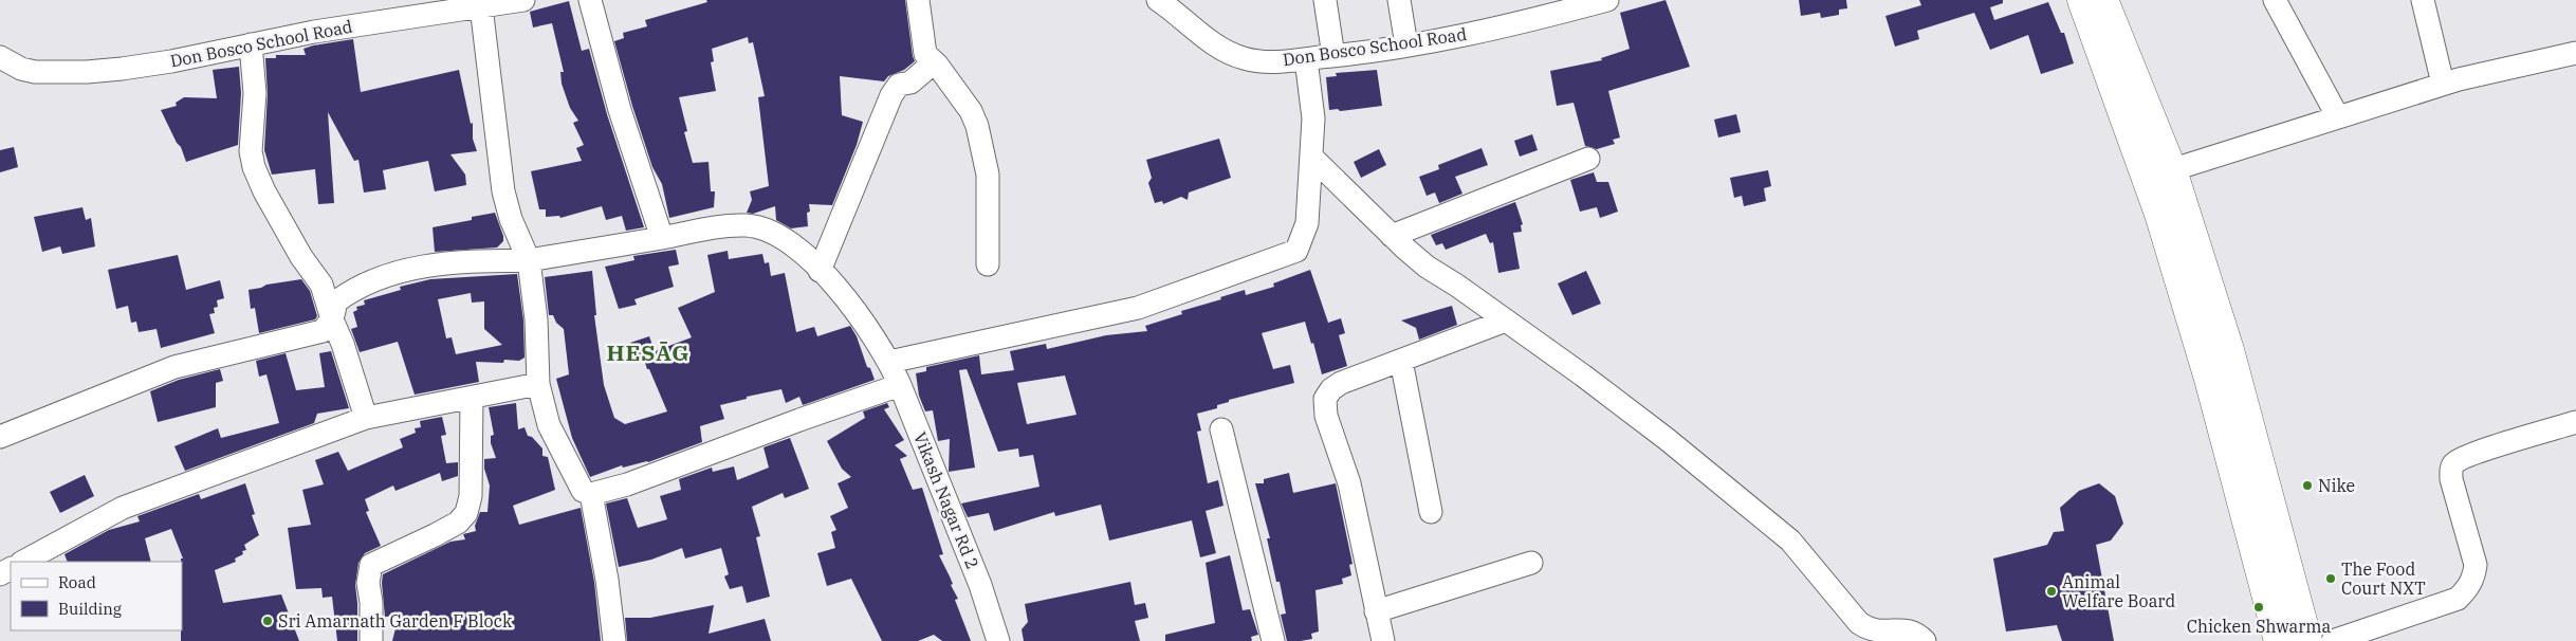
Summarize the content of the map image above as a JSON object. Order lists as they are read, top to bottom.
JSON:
{
  "streets": {
    "street": ["Don Bosco School Road", "Vikash Nagar Rd 2"]
  },
  "districts": ["HESĀG"],
  "places": [
    "Nike",
    "The Food Court NXT",
    "Animal Welfare Board",
    "Chicken Shwarma",
    "Sri Amarnath Garden F Block"
  ],
  "legend": ["Road", "Building"]
}
